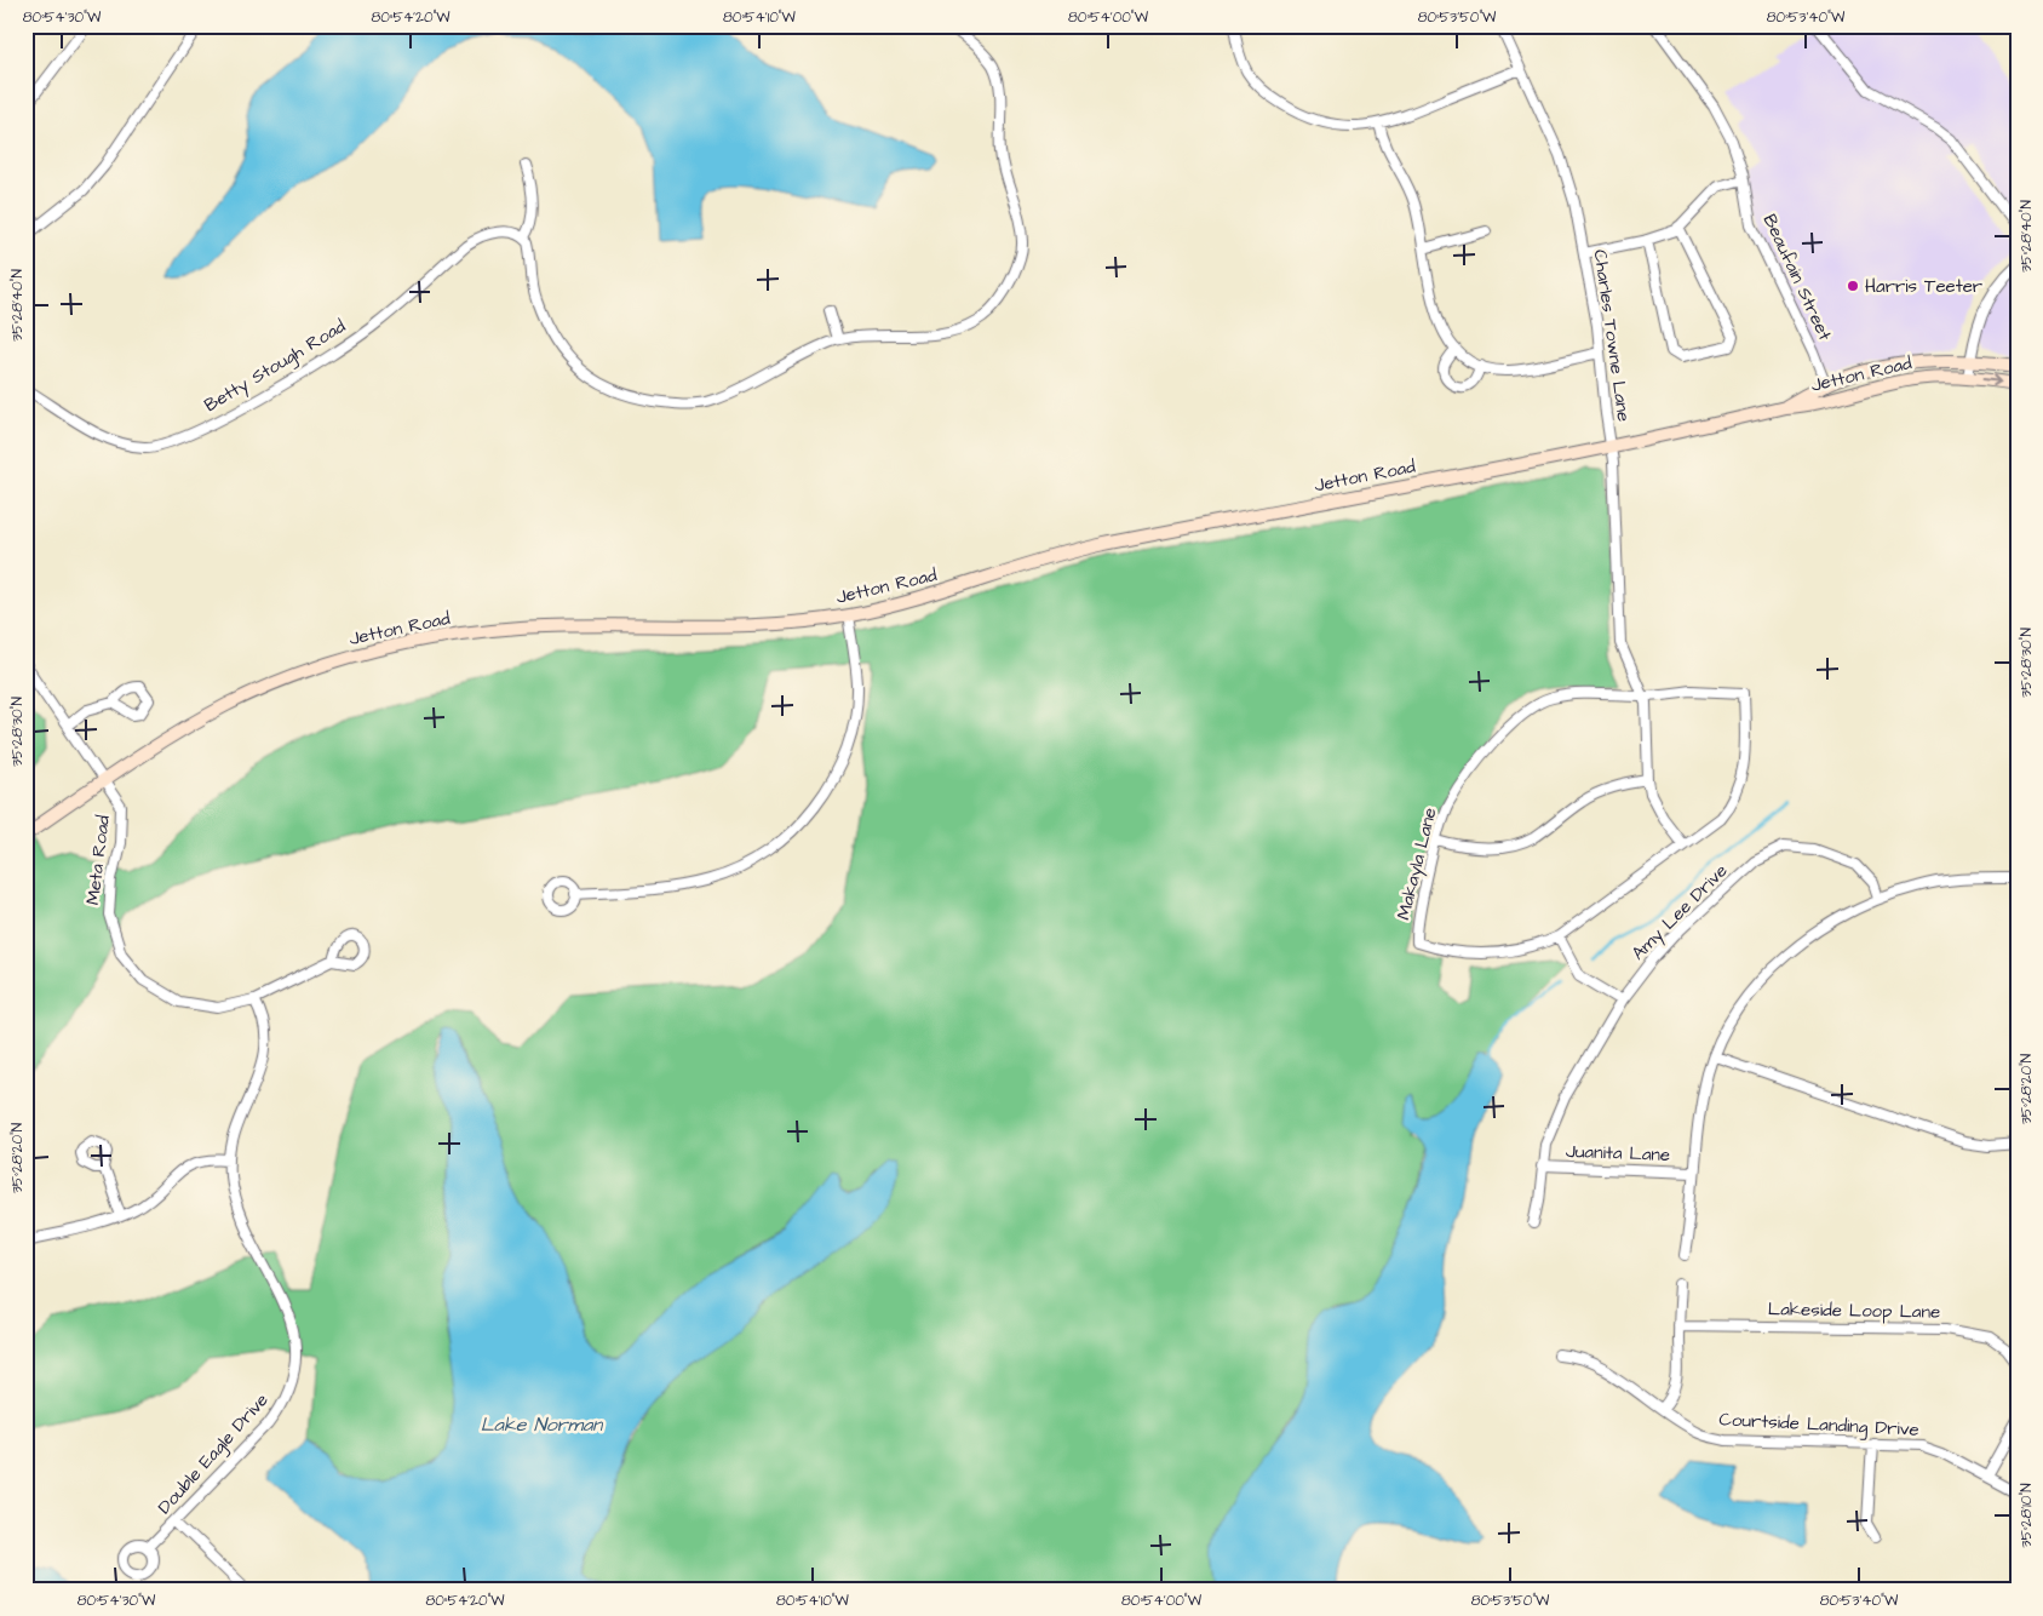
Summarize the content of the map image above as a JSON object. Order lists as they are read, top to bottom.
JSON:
{
  "streets": {
    "street": [
      "Beaufain Street",
      "Charles Towne Lane",
      "Betty Stough Road",
      "Jetton Road",
      "Meta Road",
      "Makayla Lane",
      "Amy Lee Drive",
      "Juanita Lane",
      "Lakeside Loop Lane",
      "Courtside Landing Drive",
      "Double Eagle Drive"
    ]
  },
  "crossings": [
    ["Beaufain Street", "Jetton Road"],
    ["Charles Towne Lane", "Jetton Road"],
    ["Charles Towne Lane", "Makayla Lane"],
    ["Jetton Road", "Meta Road"],
    ["Meta Road", "Double Eagle Drive"],
    ["Amy Lee Drive", "Juanita Lane"]
  ],
  "water": ["Lake Norman"],
  "places": ["Harris Teeter"],
  "coordinates": [
    "80°54'30\"W",
    "80°54'20\"W",
    "80°54'10\"W",
    "80°54'00\"W",
    "80°53'50\"W",
    "80°53'40\"W",
    "35°28'40\"N",
    "35°28'30\"N",
    "35°28'20\"N",
    "35°28'10\"N"
  ]
}
